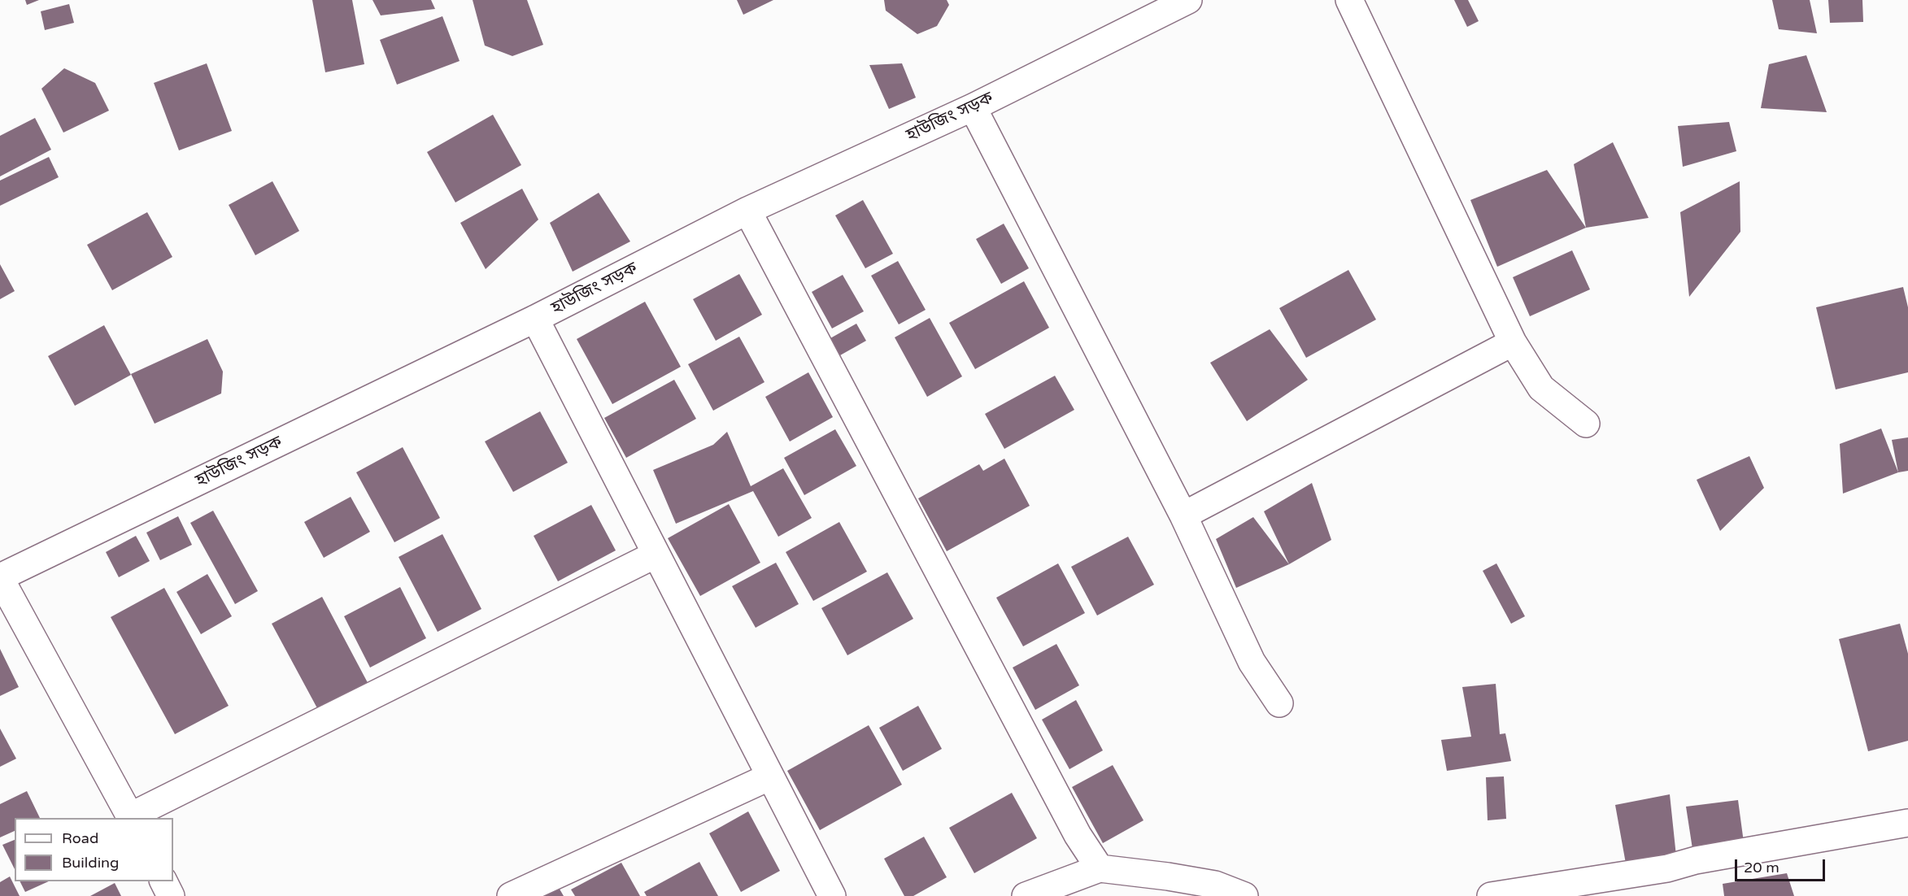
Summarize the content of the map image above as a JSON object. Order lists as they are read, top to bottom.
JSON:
{
  "streets": {
    "street": ["হাউজিং সড়ক"]
  },
  "legend": ["Road", "Building"],
  "scale_bar": "20 m"
}
